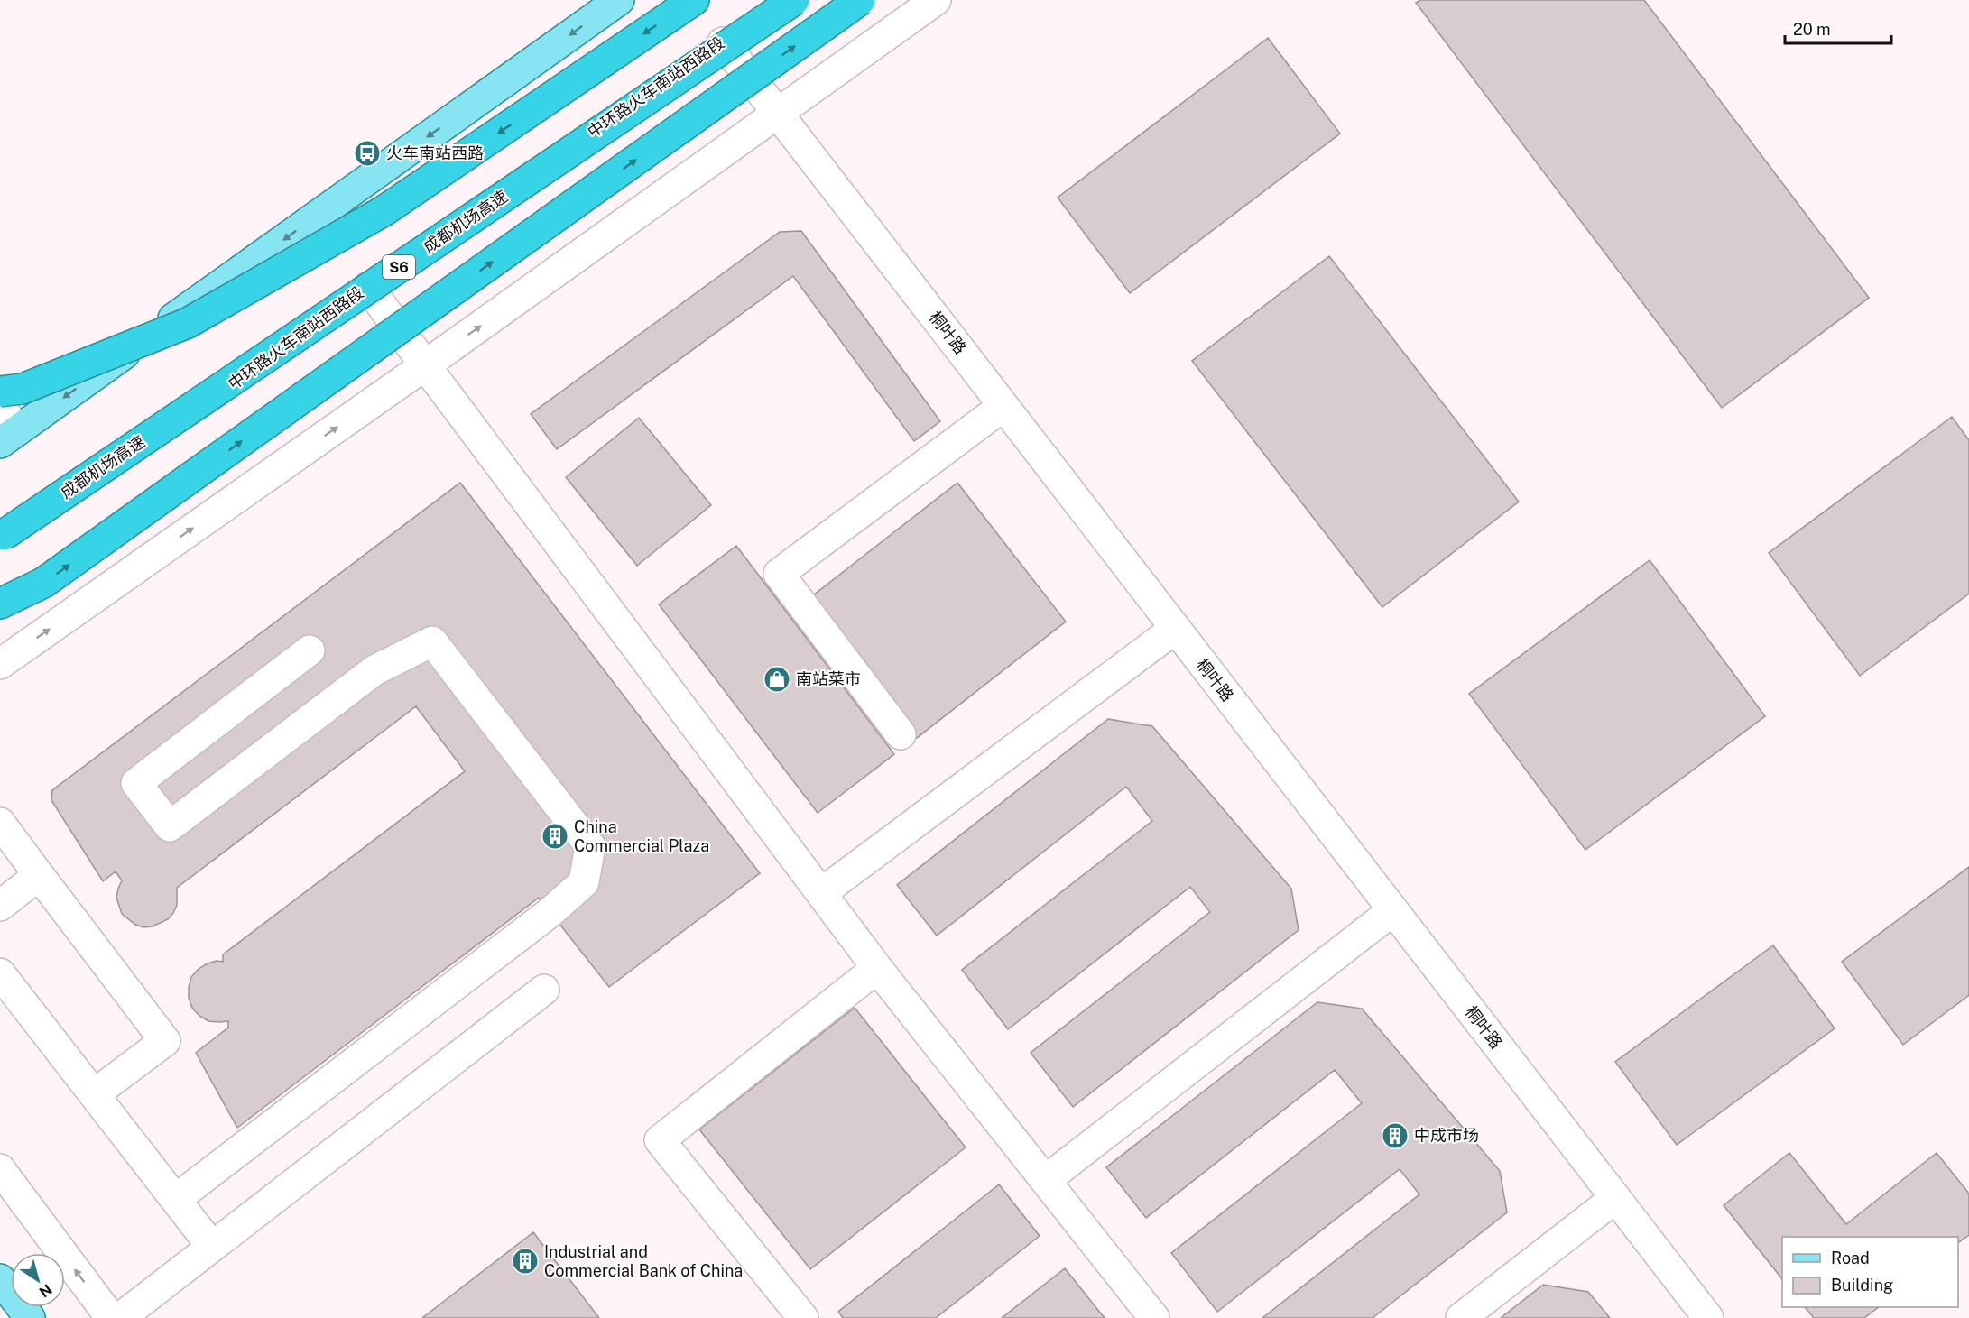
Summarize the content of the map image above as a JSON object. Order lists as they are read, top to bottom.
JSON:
{
  "streets": {
    "highway": ["成都机场高速", "S6"],
    "main road": ["中环路火车南站西路段"],
    "street": ["桐叶路"]
  },
  "crossings": [
    ["中环路火车南站西路段", "成都机场高速"],
    ["中环路火车南站西路段", "桐叶路"]
  ],
  "places": {
    "bus stop": ["火车南站西路"],
    "shop": ["南站菜市"],
    "building": ["China Commercial Plaza", "中成市场", "Industrial and Commercial Bank of China"]
  },
  "legend": ["Road", "Building"],
  "scale_bar": "20 m",
  "north": "bottom right"
}
